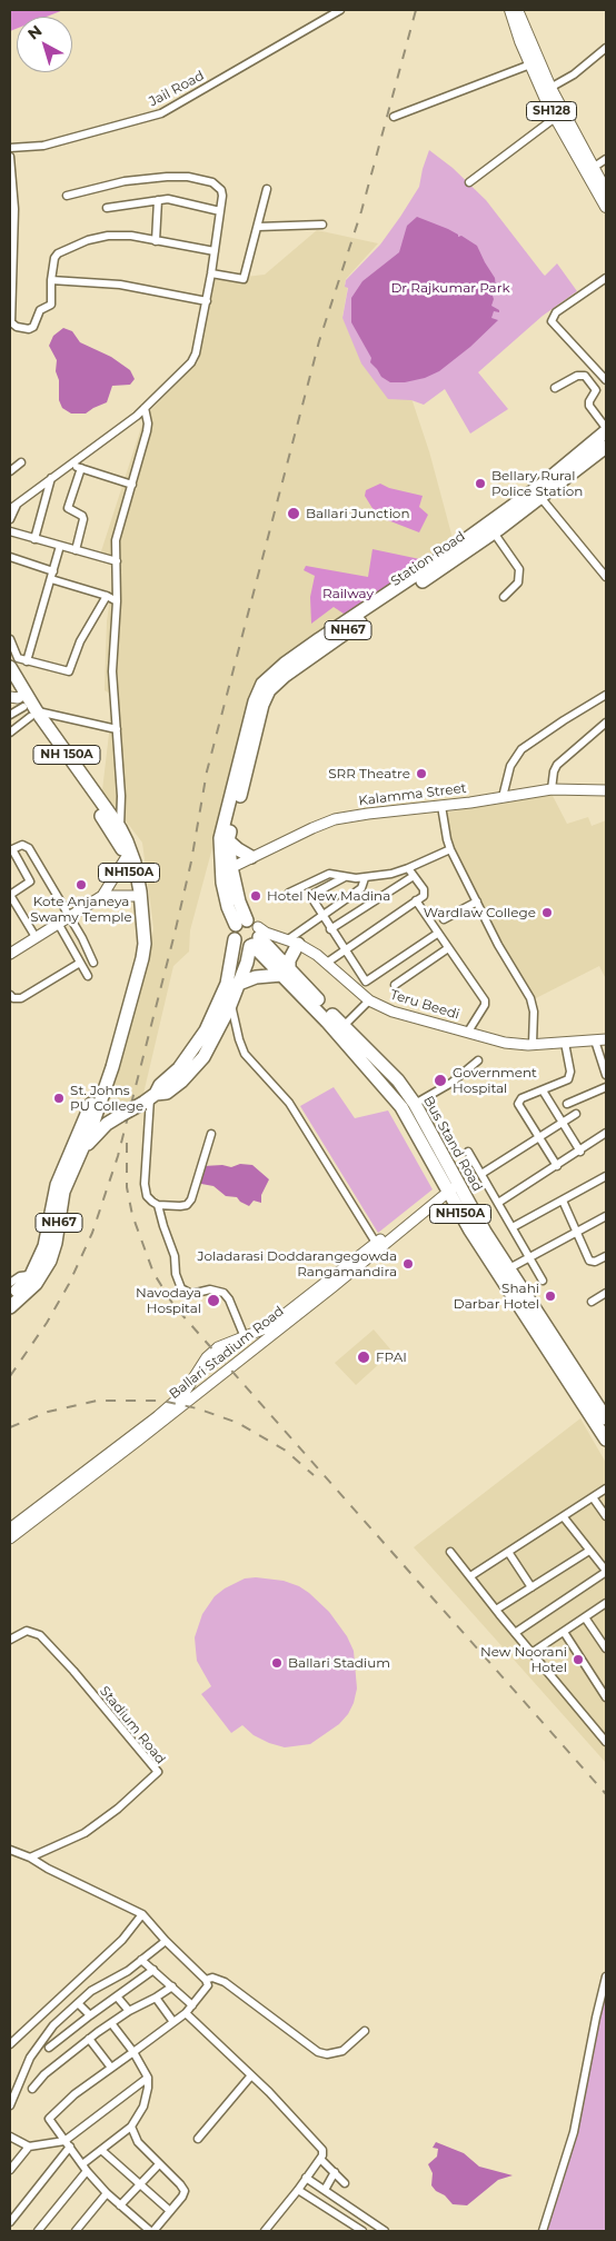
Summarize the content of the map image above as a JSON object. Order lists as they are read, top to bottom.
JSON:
{
  "streets": {
    "highway": [
      "Station Road",
      "NH67",
      "NH 150A",
      "NH150A",
      "Bus Stand Road"
    ],
    "main road": ["SH128"],
    "street": [
      "Jail Road",
      "Kalamma Street",
      "Teru Beedi",
      "Ballari Stadium Road",
      "Stadium Road"
    ]
  },
  "crossings": [
    ["Station Road", "NH67"],
    ["Station Road", "Kalamma Street"],
    ["Station Road", "Teru Beedi"],
    ["Station Road", "Bus Stand Road"],
    ["NH67", "NH150A"],
    ["NH 150A", "NH150A"],
    ["Teru Beedi", "Bus Stand Road"],
    ["Bus Stand Road", "Ballari Stadium Road"]
  ],
  "parks": ["Dr Rajkumar Park", "Railway"],
  "places": [
    "Bellary Rural Police Station",
    "Ballari Junction",
    "SRR Theatre",
    "Kote Anjaneya Swamy Temple",
    "Hotel New Madina",
    "Wardlaw College",
    "Government Hospital",
    "St. Johns PU College",
    "Joladarasi Doddarangegowda Rangamandira",
    "Shahi Darbar Hotel",
    "Navodaya Hospital",
    "FPAI",
    "New Noorani Hotel",
    "Ballari Stadium"
  ],
  "north": "top left"
}
